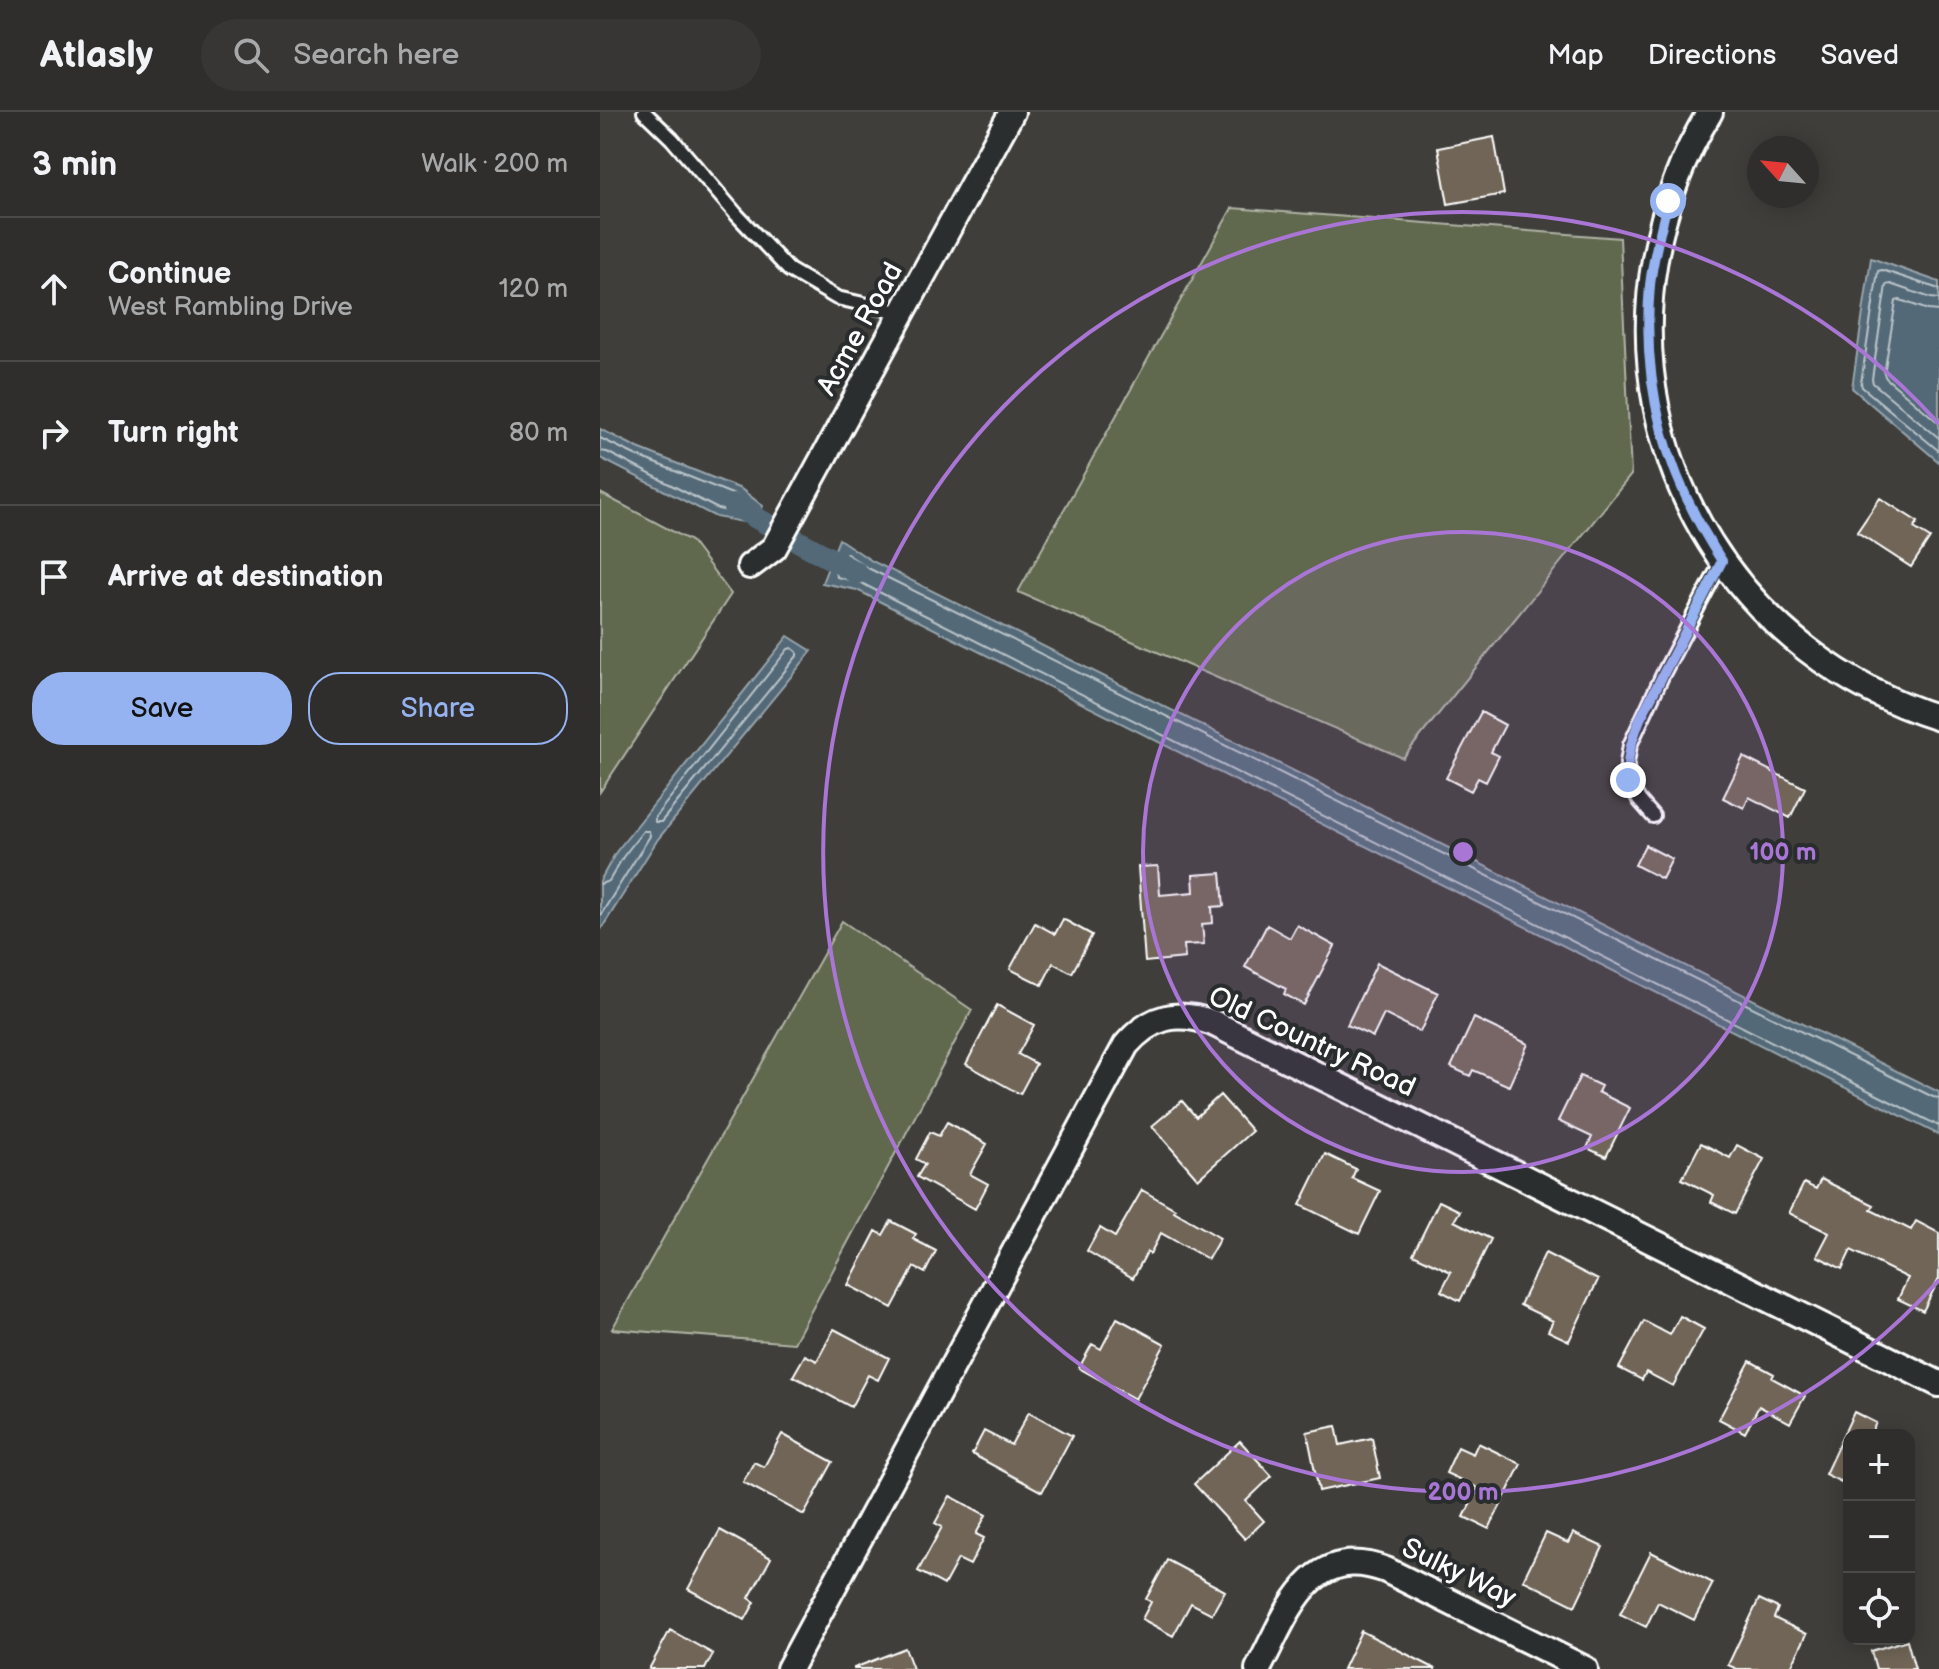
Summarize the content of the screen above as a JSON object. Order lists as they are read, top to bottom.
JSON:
{
  "streets": {
    "street": ["Acme Road", "Old Country Road", "Sulky Way"]
  },
  "north": "top left",
  "page": {
    "header": "Atlasly",
    "search": "Search here",
    "nav": ["Map", "Directions", "Saved"],
    "heading": ["3 min", "Walk · 200 m"],
    "list": [
      ["Continue", "West Rambling Drive", "120 m"],
      ["Turn right", "80 m"],
      "Arrive at destination"
    ],
    "buttons": ["Save", "Share"],
    "map_buttons": ["+", "−"]
  },
  "rings": ["100 m", "200 m"]
}
